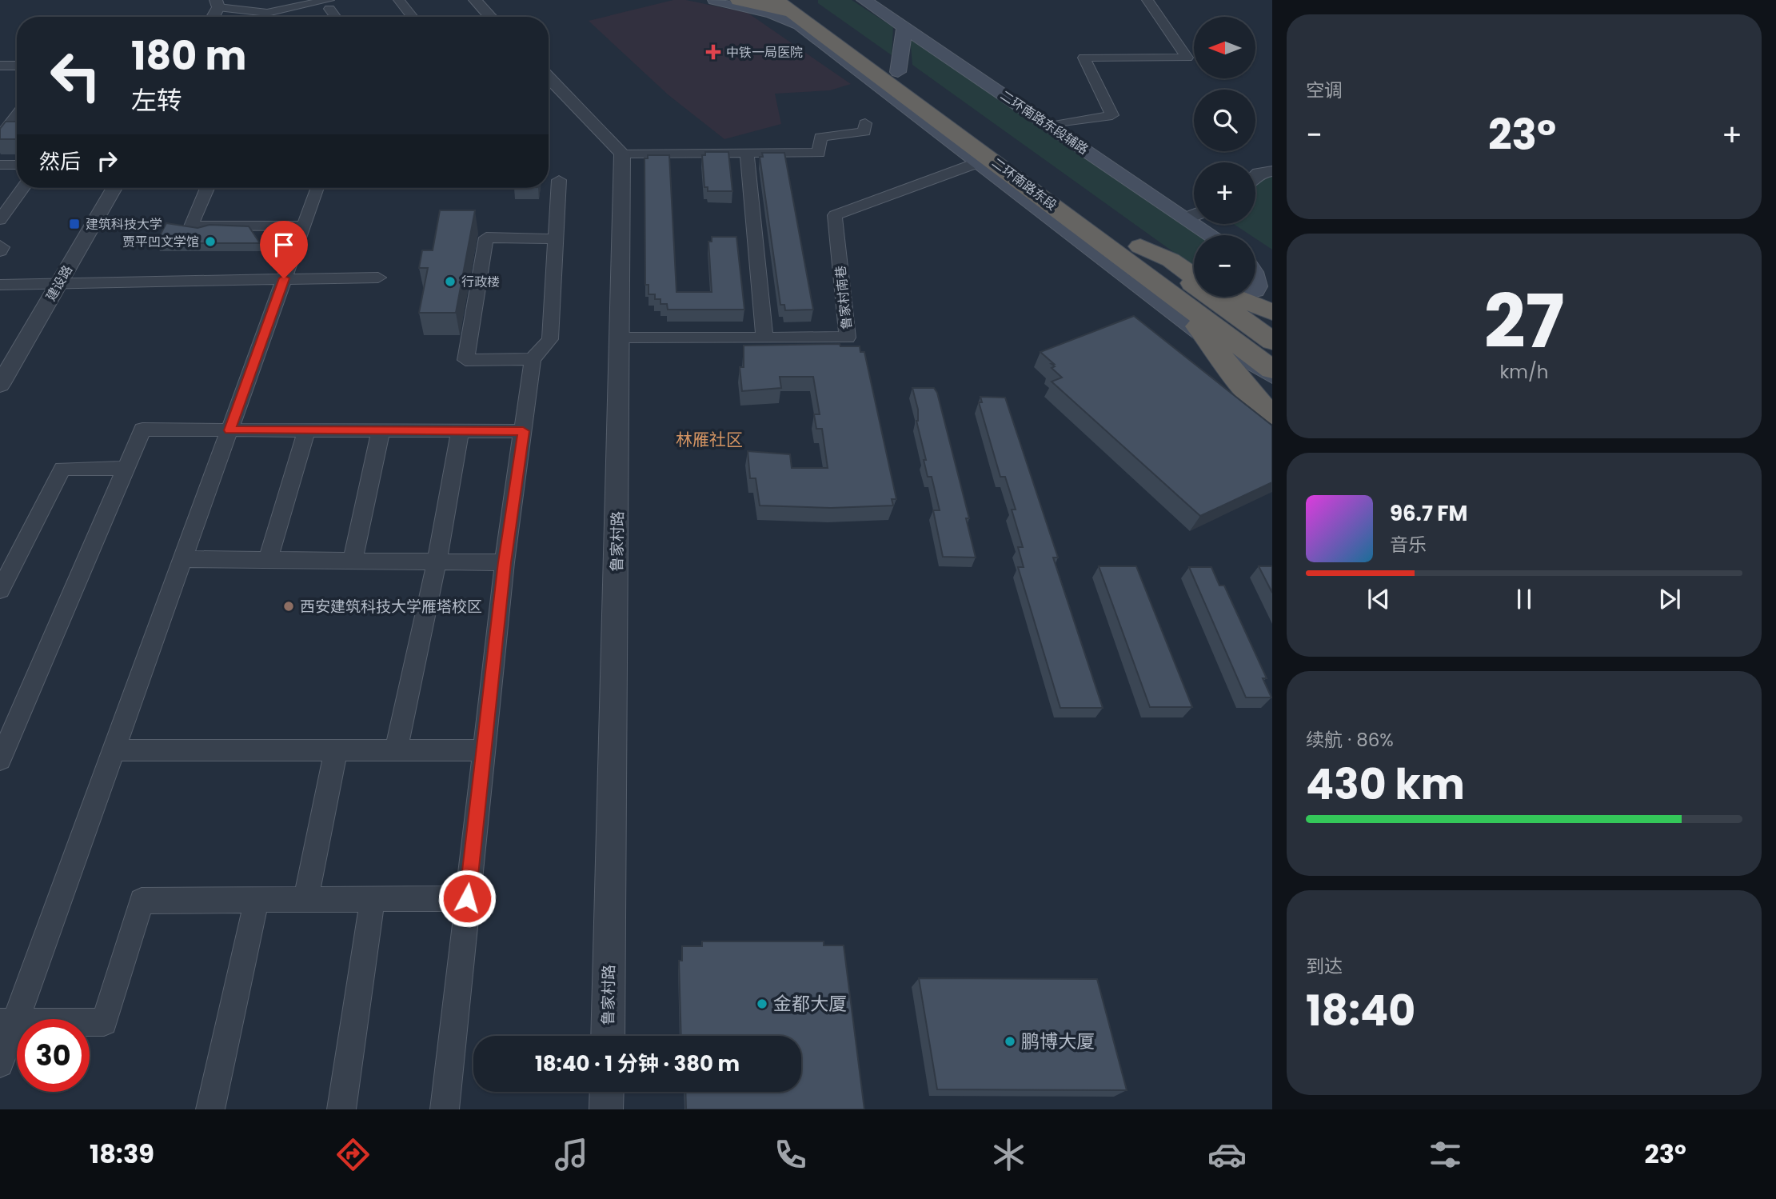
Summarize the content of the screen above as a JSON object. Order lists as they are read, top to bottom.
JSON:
{
  "streets": {
    "highway": ["二环南路东段"],
    "main road": ["二环南路东段辅路"],
    "street": ["建设路", "鲁家村南巷", "鲁家村路"]
  },
  "crossings": [
    ["鲁家村南巷", "鲁家村路"]
  ],
  "districts": ["林雁社区"],
  "places": {
    "health": ["中铁一局医院"],
    "transit": ["建筑科技大学"],
    "other": [
      "贾平凹文学馆",
      "行政楼",
      "西安建筑科技大学雁塔校区",
      "金都大厦",
      "鹏博大厦"
    ]
  },
  "north": "left",
  "page": {
    "tile": [
      "空调",
      ["27", "km/h"],
      ["续航 · 86%", "430 km"],
      ["到达", "18:40"]
    ],
    "map_buttons": ["+", "−"],
    "turn": ["180 m", "左转"],
    "heat": ["−", "23°", "+"],
    "then": "然后",
    "song": ["96.7 FM", "音乐"],
    "limit": "30",
    "trip": "18:40 · 1 分钟 · 380 m",
    "tabs": ["18:39", "23°"]
  }
}
